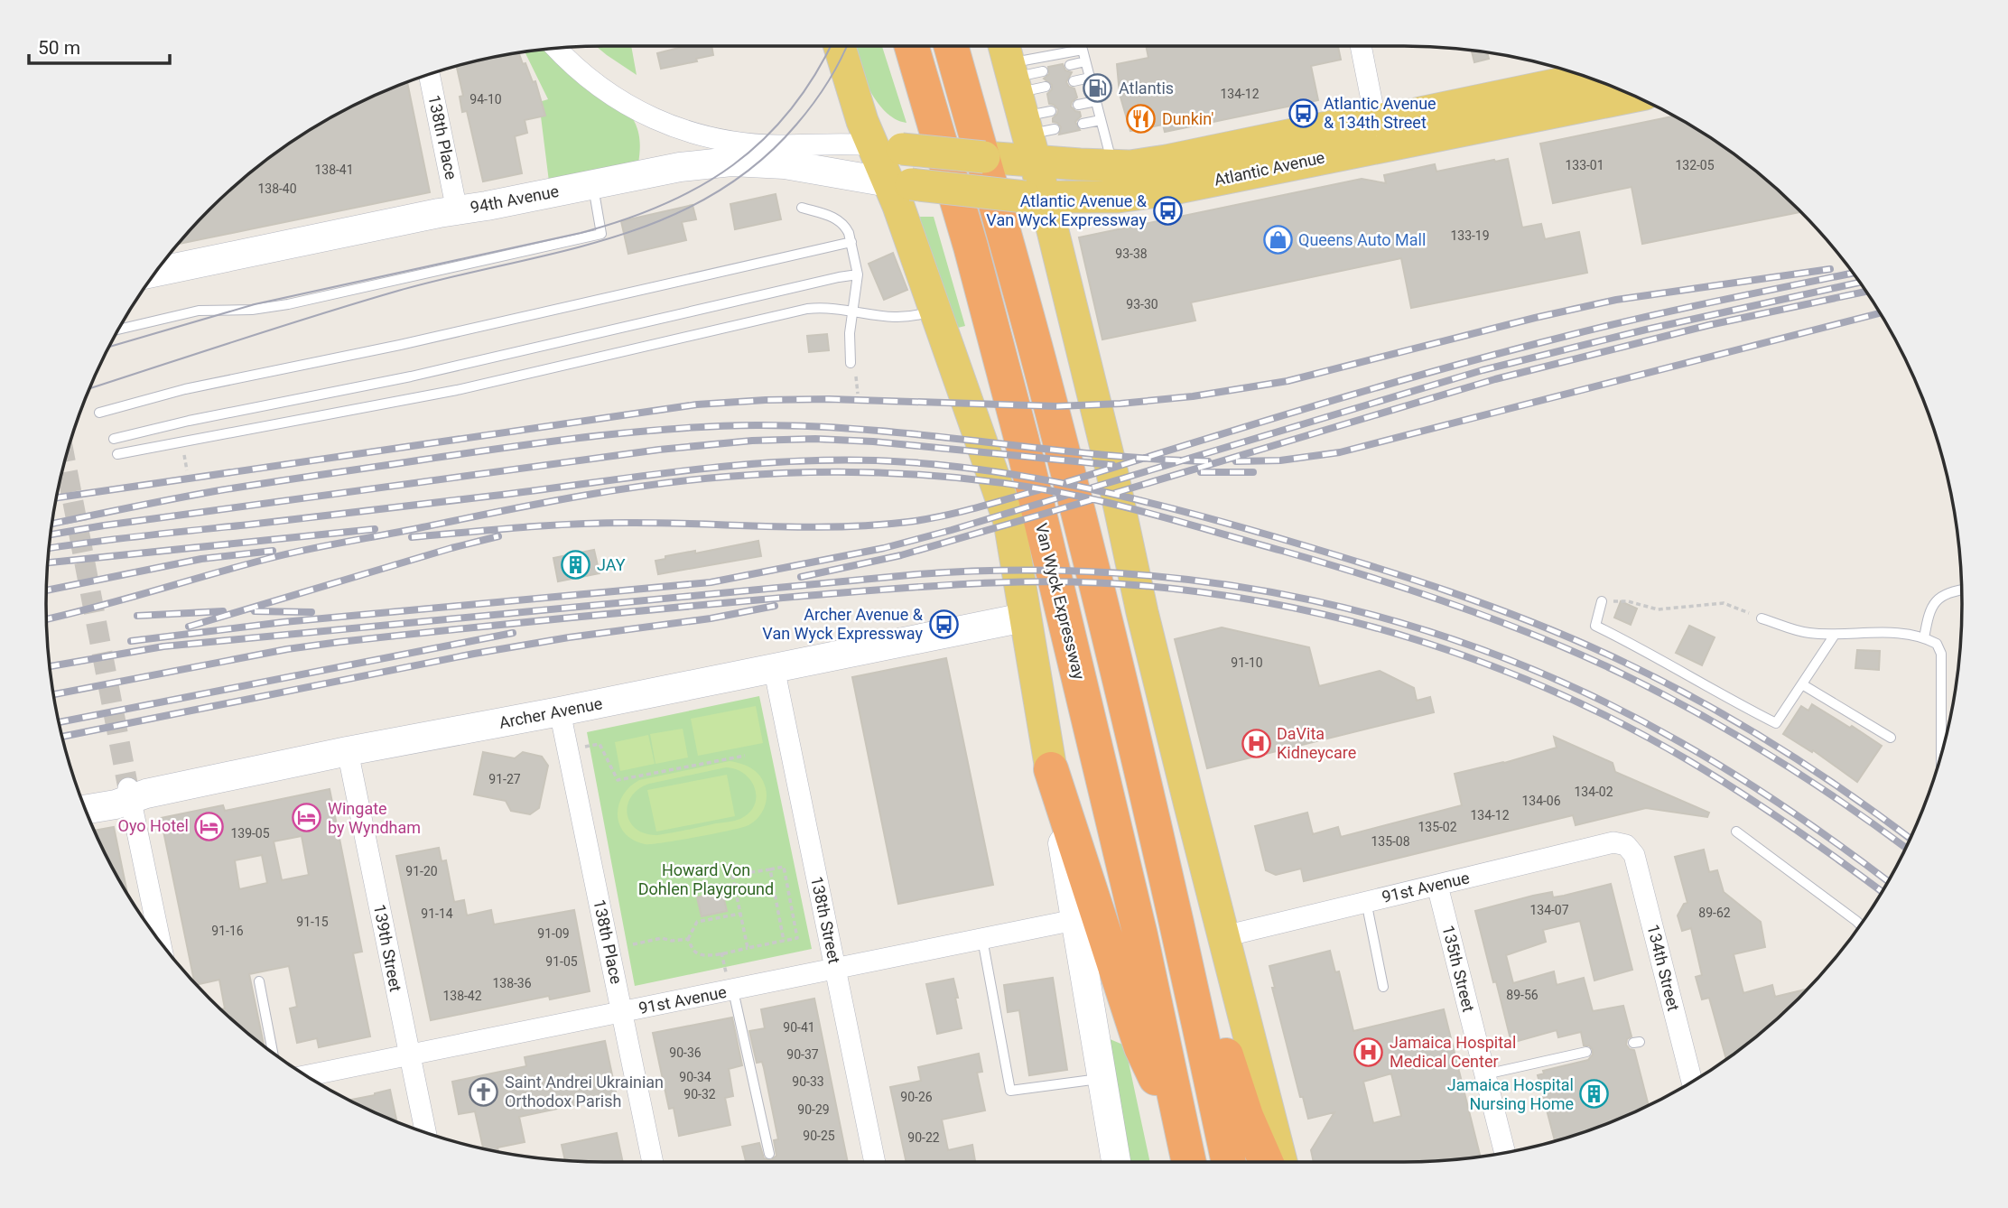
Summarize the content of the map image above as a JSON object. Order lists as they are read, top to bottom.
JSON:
{
  "streets": {
    "highway": ["Van Wyck Expressway"],
    "main road": ["Atlantic Avenue", "94th Avenue", "Archer Avenue"],
    "street": [
      "138th Place",
      "91st Avenue",
      "138th Street",
      "139th Street",
      "134th Street",
      "135th Street"
    ]
  },
  "crossings": [
    ["138th Place", "94th Avenue"],
    ["138th Place", "Archer Avenue"],
    ["138th Place", "91st Avenue"],
    ["Atlantic Avenue", "94th Avenue"],
    ["Atlantic Avenue", "Van Wyck Expressway"],
    ["94th Avenue", "Van Wyck Expressway"],
    ["Van Wyck Expressway", "Archer Avenue"],
    ["Van Wyck Expressway", "91st Avenue"],
    ["Archer Avenue", "138th Street"],
    ["Archer Avenue", "139th Street"],
    ["91st Avenue", "138th Street"],
    ["91st Avenue", "139th Street"],
    ["91st Avenue", "134th Street"],
    ["91st Avenue", "135th Street"]
  ],
  "parks": ["Howard Von Dohlen Playground"],
  "places": {
    "fuel station": ["Atlantis"],
    "bus stop": ["Atlantic Avenue & 134th Street", "Atlantic Avenue & Van Wyck Expressway", "Archer Avenue & Van Wyck Expressway"],
    "restaurant": ["Dunkin'"],
    "shop": ["Queens Auto Mall"],
    "building": ["JAY", "Jamaica Hospital Nursing Home"],
    "hospital": ["DaVita Kidneycare", "Jamaica Hospital Medical Center"],
    "hotel": ["Wingate by Wyndham", "Oyo Hotel"],
    "church": ["Saint Andrei Ukrainian Orthodox Parish"]
  },
  "house_numbers": [
    "134-12",
    "94-10",
    "133-01",
    "132-05",
    "138-41",
    "138-40",
    "133-19",
    "93-38",
    "93-30",
    "91-10",
    "91-27",
    "134-02",
    "134-06",
    "134-12",
    "135-02",
    "139-05",
    "135-08",
    "91-20",
    "134-07",
    "89-62",
    "91-14",
    "91-15",
    "91-16",
    "91-09",
    "91-05",
    "138-36",
    "89-56",
    "138-42",
    "90-41",
    "90-36",
    "90-37",
    "90-34",
    "90-33",
    "90-32",
    "90-26",
    "90-29",
    "90-25",
    "90-22"
  ],
  "scale_bar": "50 m"
}
